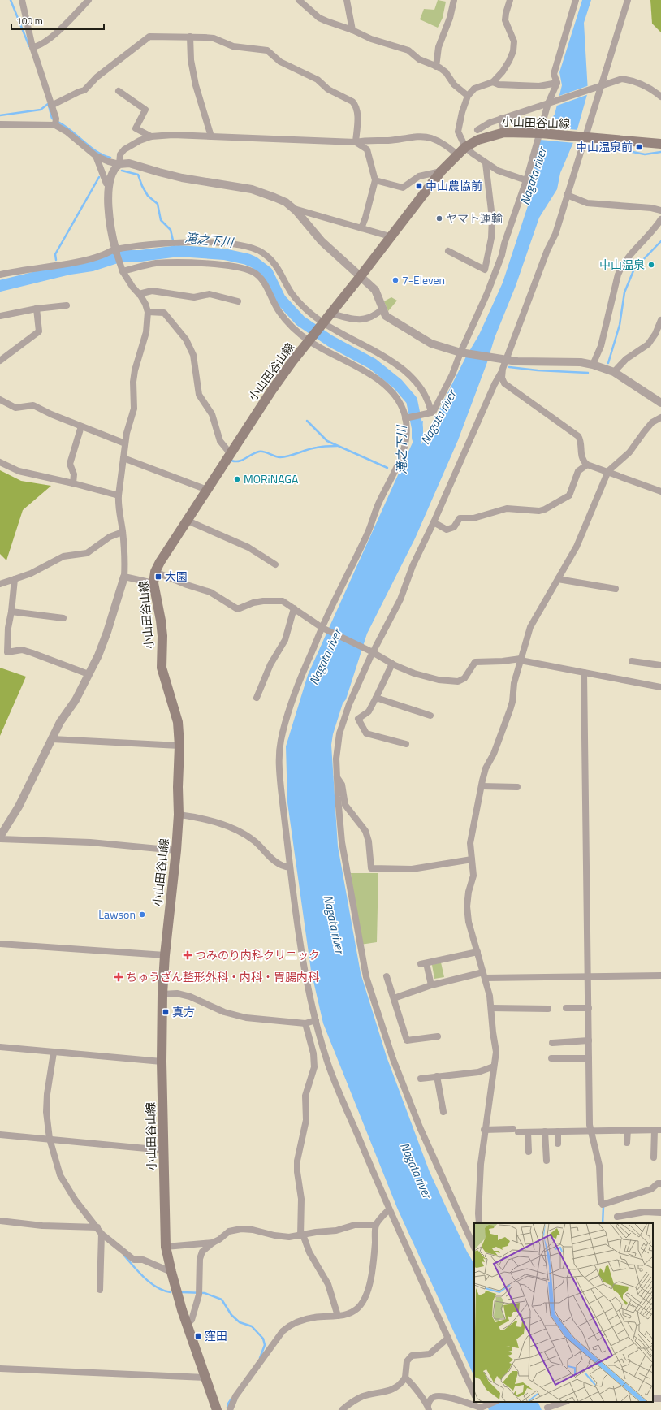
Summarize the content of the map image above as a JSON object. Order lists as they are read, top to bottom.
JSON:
{
  "streets": {
    "main road": ["小山田谷山線"]
  },
  "water": ["Nagata river", "滝之下川"],
  "places": {
    "transit": [
      "中山温泉前",
      "中山農協前",
      "大園",
      "真方",
      "窪田"
    ],
    "other": [
      "ヤマト運輸",
      "中山温泉",
      "7-Eleven",
      "MORiNAGA",
      "Lawson"
    ],
    "health": ["つみのり内科クリニック", "ちゅうざん整形外科・内科・胃腸内科"]
  },
  "scale_bar": "100 m"
}
